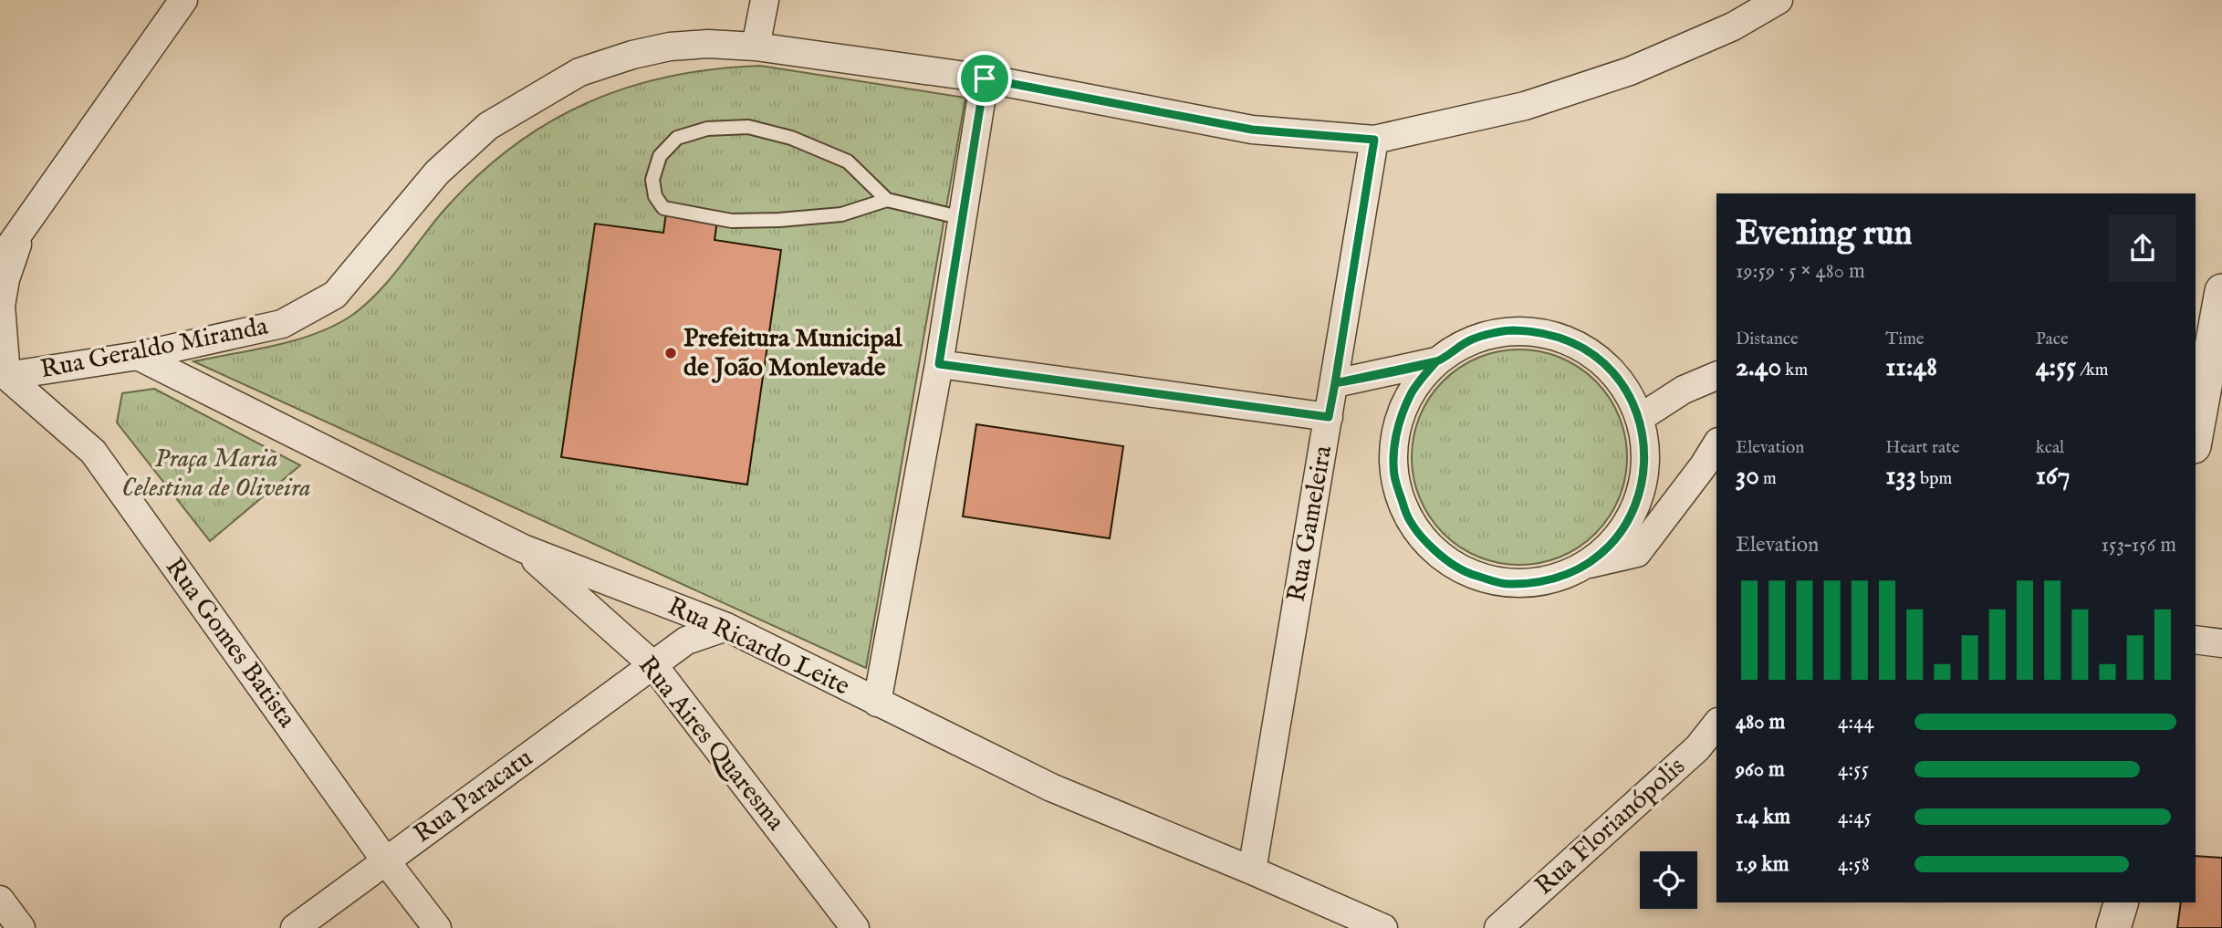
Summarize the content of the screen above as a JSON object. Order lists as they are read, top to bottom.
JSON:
{
  "streets": {
    "street": [
      "Rua Geraldo Miranda",
      "Rua Gameleira",
      "Rua Gomes Batista",
      "Rua Ricardo Leite",
      "Rua Aires Quaresma",
      "Rua Paracatu",
      "Rua Florianópolis"
    ]
  },
  "crossings": [
    ["Rua Geraldo Miranda", "Rua Gameleira"],
    ["Rua Geraldo Miranda", "Rua Gomes Batista"],
    ["Rua Geraldo Miranda", "Rua Ricardo Leite"],
    ["Rua Gameleira", "Rua Ricardo Leite"],
    ["Rua Gomes Batista", "Rua Paracatu"],
    ["Rua Ricardo Leite", "Rua Aires Quaresma"],
    ["Rua Ricardo Leite", "Rua Paracatu"],
    ["Rua Aires Quaresma", "Rua Paracatu"]
  ],
  "parks": ["Praça Maria Celestina de Oliveira"],
  "places": ["Prefeitura Municipal de João Monlevade"],
  "page": {
    "heading": ["Evening run", "19:59 · 5 × 480 m"],
    "stats": [
      ["Distance", "2.40 km"],
      ["Time", "11:48"],
      ["Pace", "4:55 /km"],
      ["Elevation", "30 m"],
      ["Heart rate", "133 bpm"],
      ["kcal", "167"]
    ],
    "chart": ["Elevation", "153–156 m"],
    "list": [
      {
        "name": "480 m",
        "note": "4:44"
      },
      {
        "name": "960 m",
        "note": "4:55"
      },
      {
        "name": "1.4 km",
        "note": "4:45"
      },
      {
        "name": "1.9 km",
        "note": "4:58"
      }
    ]
  }
}
